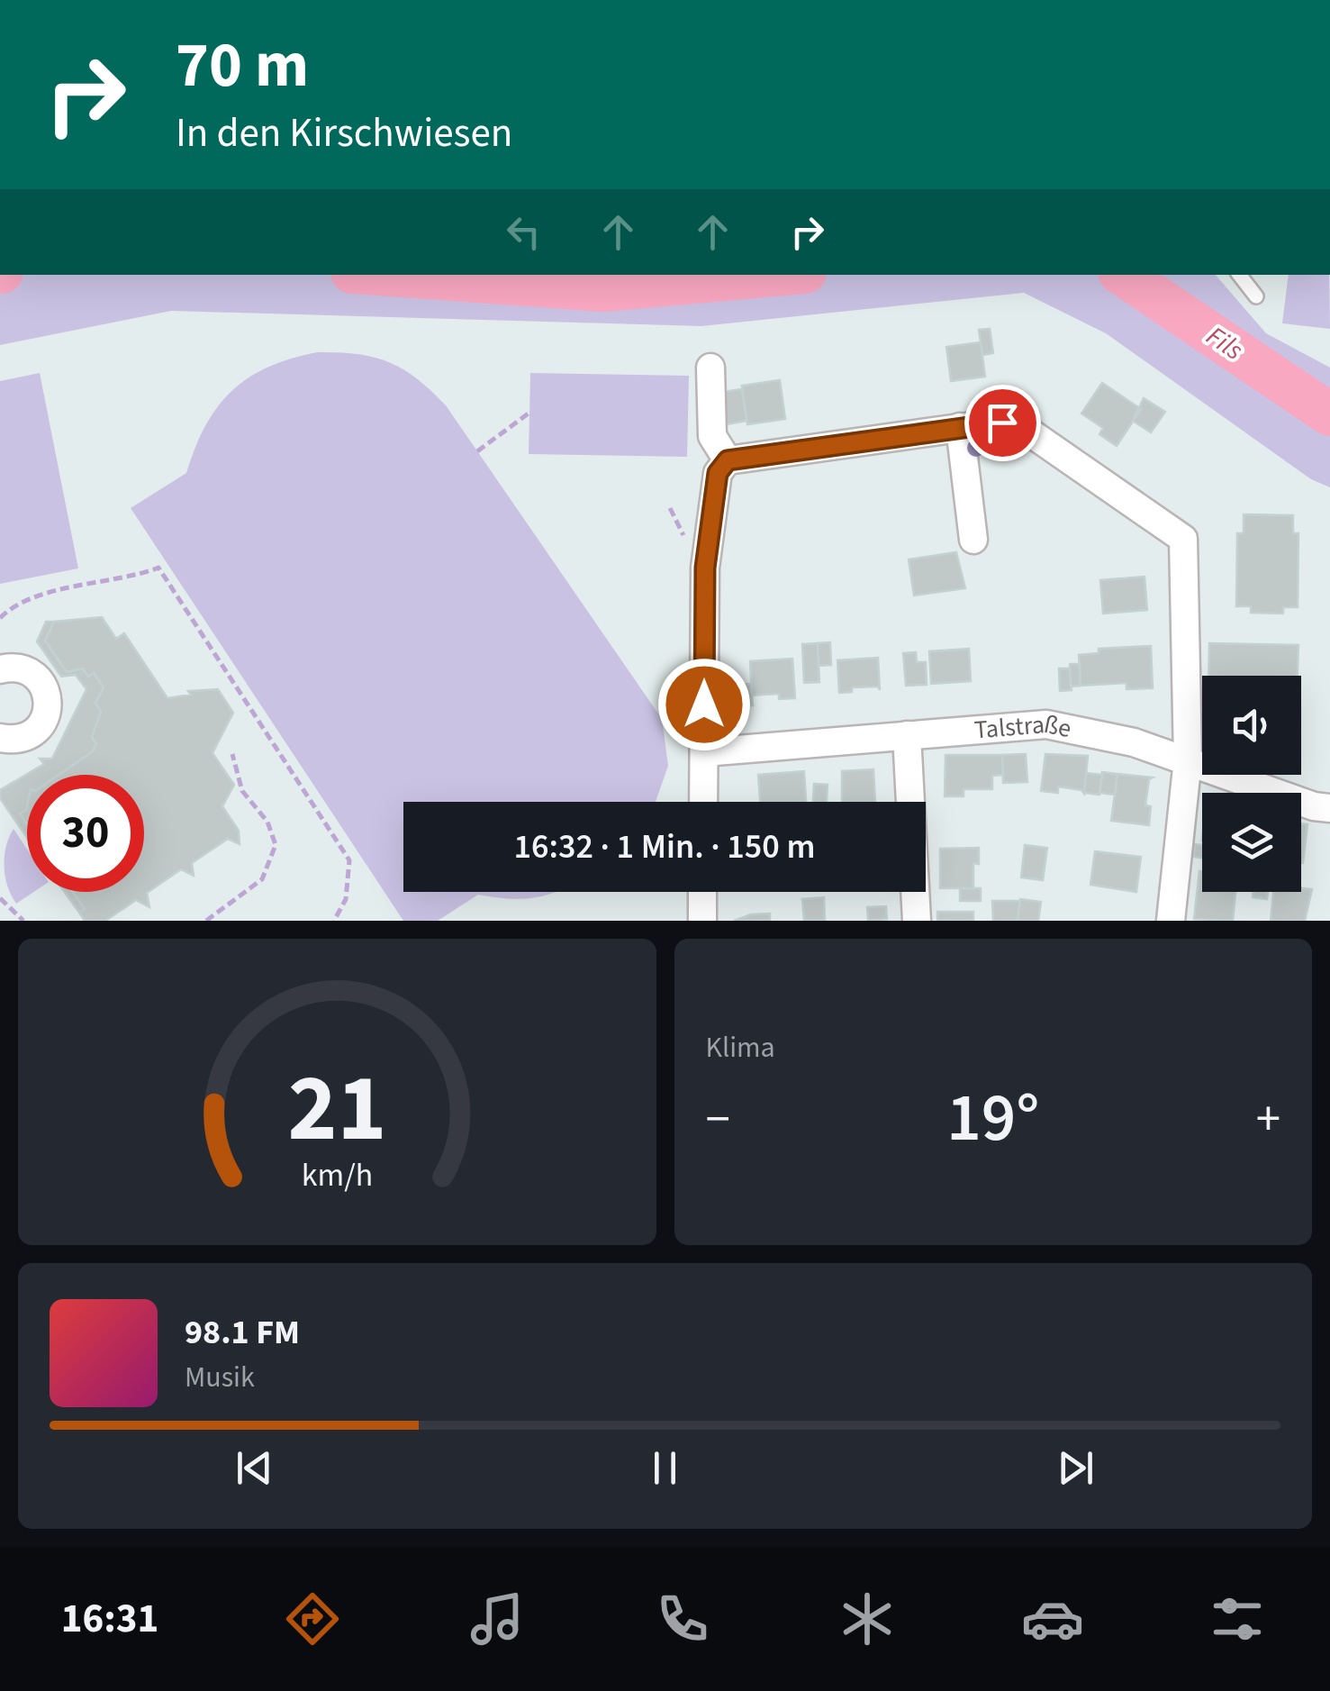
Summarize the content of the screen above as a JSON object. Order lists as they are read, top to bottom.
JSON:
{
  "streets": {
    "street": ["Talstraße"]
  },
  "water": ["Fils"],
  "page": {
    "turn": ["70 m", "In den Kirschwiesen"],
    "limit": "30",
    "trip": "16:32 · 1 Min. · 150 m",
    "tile": "Klima",
    "heat": ["−", "19°", "+"],
    "song": ["98.1 FM", "Musik"],
    "tabs": "16:31",
    "gauge": ["21", "km/h"]
  }
}
